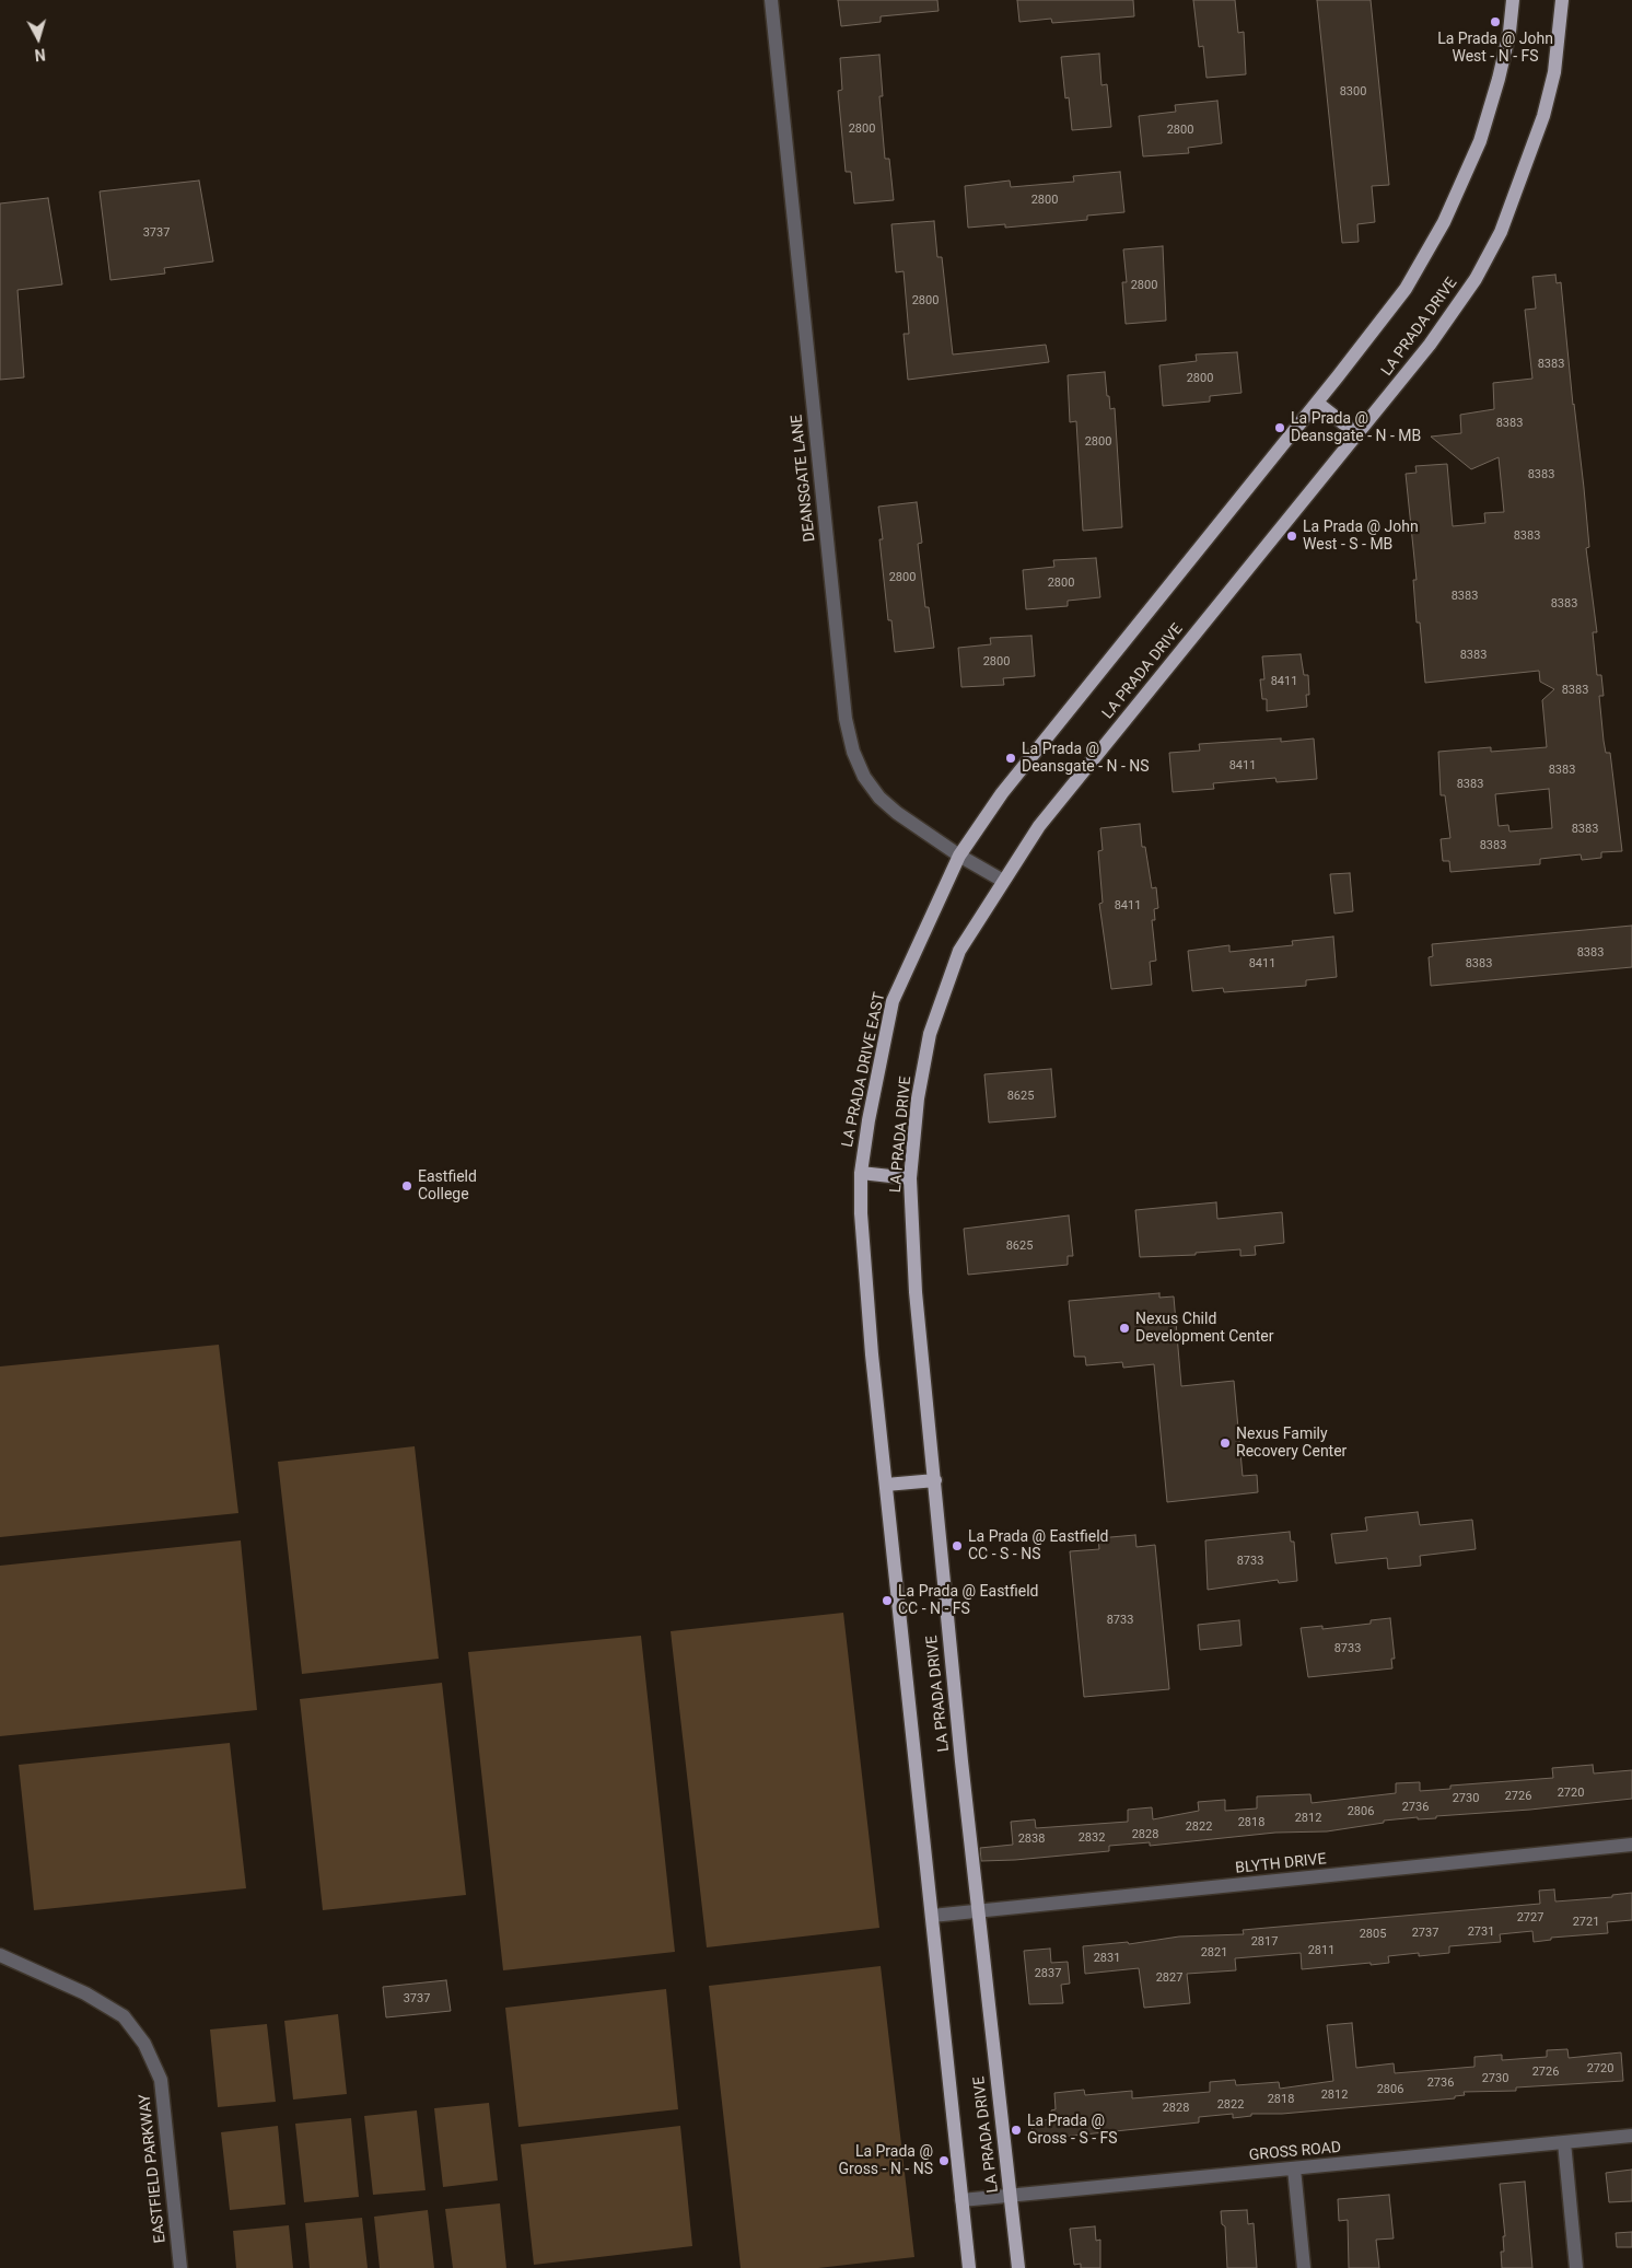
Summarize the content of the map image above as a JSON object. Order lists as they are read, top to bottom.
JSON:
{
  "streets": {
    "main road": ["LA PRADA DRIVE", "LA PRADA DRIVE EAST"],
    "street": [
      "DEANSGATE LANE",
      "BLYTH DRIVE",
      "GROSS ROAD",
      "EASTFIELD PARKWAY"
    ]
  },
  "crossings": [
    ["LA PRADA DRIVE", "DEANSGATE LANE"],
    ["LA PRADA DRIVE", "LA PRADA DRIVE EAST"],
    ["LA PRADA DRIVE", "BLYTH DRIVE"],
    ["LA PRADA DRIVE", "GROSS ROAD"],
    ["DEANSGATE LANE", "LA PRADA DRIVE EAST"]
  ],
  "places": [
    "La Prada @ John West - N - FS",
    "La Prada @ Deansgate - N - MB",
    "La Prada @ John West - S - MB",
    "La Prada @ Deansgate - N - NS",
    "Eastfield College",
    "Nexus Child Development Center",
    "Nexus Family Recovery Center",
    "La Prada @ Eastfield CC - S - NS",
    "La Prada @ Eastfield CC - N - FS",
    "La Prada @ Gross - S - FS",
    "La Prada @ Gross - N - NS"
  ],
  "house_numbers": [
    "8300",
    "2800",
    "2800",
    "2800",
    "3737",
    "2800",
    "2800",
    "8383",
    "2800",
    "8383",
    "2800",
    "8383",
    "8383",
    "2800",
    "2800",
    "8383",
    "8383",
    "8383",
    "2800",
    "8411",
    "8383",
    "8411",
    "8383",
    "8383",
    "8383",
    "8383",
    "8411",
    "8383",
    "8411",
    "8383",
    "8625",
    "8625",
    "8733",
    "8733",
    "8733",
    "2720",
    "2726",
    "2730",
    "2736",
    "2806",
    "2812",
    "2818",
    "2822",
    "2828",
    "2832",
    "2838",
    "2727",
    "2721",
    "2731",
    "2737",
    "2805",
    "2817",
    "2811",
    "2821",
    "2831",
    "2837",
    "2827",
    "3737",
    "2720",
    "2726",
    "2730",
    "2736",
    "2806",
    "2812",
    "2818",
    "2822",
    "2828"
  ],
  "north": "bottom"
}
